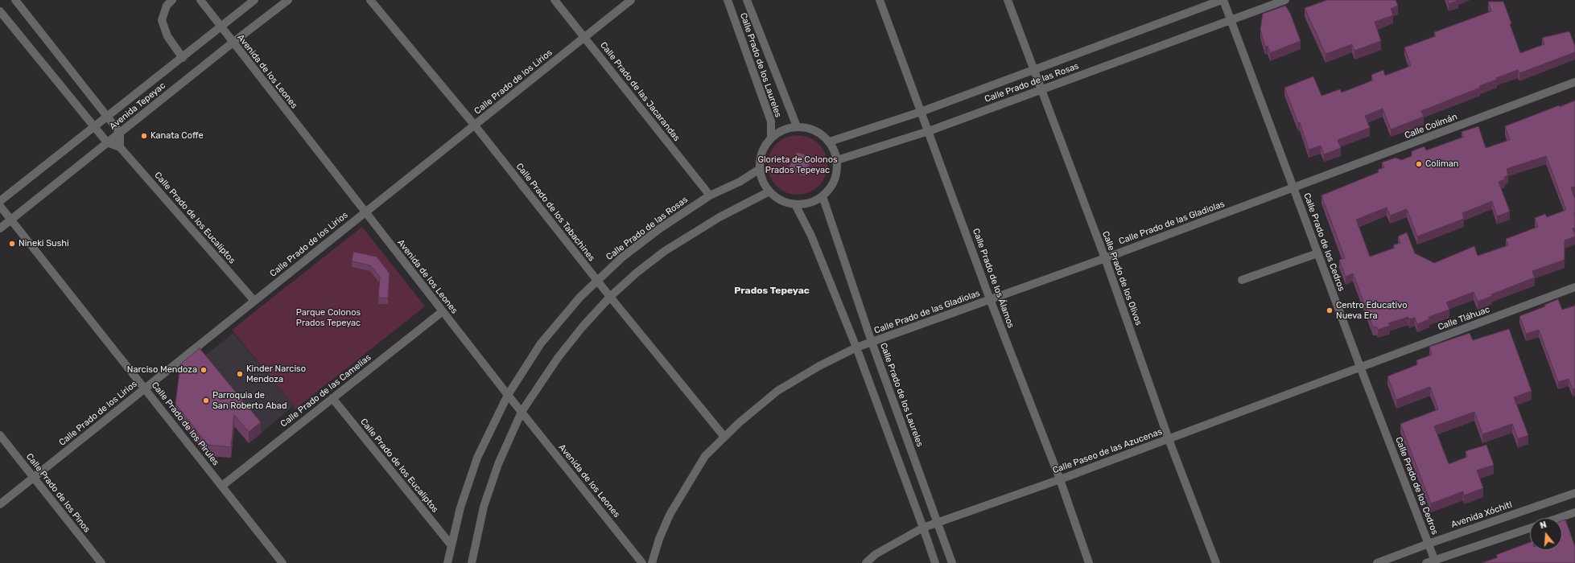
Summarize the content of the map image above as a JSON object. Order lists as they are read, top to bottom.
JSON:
{
  "streets": {
    "street": [
      "Calle Prado de los Laureles",
      "Avenida de los Leones",
      "Calle Prado de los Lirios",
      "Calle Prado de las Rosas",
      "Calle Prado de las Jacarandas",
      "Avenida Tepeyac",
      "Calle Colimán",
      "Calle Prado de los Tabachines",
      "Calle Prado de los Eucaliptos",
      "Calle Prado de las Gladiolas",
      "Calle Prado de los Cedros",
      "Calle Prado de los Álamos",
      "Calle Prado de los Olivos",
      "Calle Tláhuac",
      "Calle Prado de las Camelias",
      "Calle Prado de los Pirules",
      "Calle Paseo de las Azucenas",
      "Calle Prado de los Pinos",
      "Avenida Xóchitl"
    ]
  },
  "crossings": [
    ["Calle Prado de los Laureles", "Calle Prado de las Rosas"],
    ["Calle Prado de los Laureles", "Calle Prado de las Gladiolas"],
    ["Calle Prado de los Laureles", "Calle Paseo de las Azucenas"],
    ["Avenida de los Leones", "Calle Prado de los Lirios"],
    ["Avenida de los Leones", "Calle Prado de las Rosas"],
    ["Avenida de los Leones", "Avenida Tepeyac"],
    ["Avenida de los Leones", "Calle Prado de las Camelias"],
    ["Calle Prado de los Lirios", "Calle Prado de las Jacarandas"],
    ["Calle Prado de los Lirios", "Calle Prado de los Tabachines"],
    ["Calle Prado de los Lirios", "Calle Prado de los Eucaliptos"],
    ["Calle Prado de los Lirios", "Calle Prado de los Pirules"],
    ["Calle Prado de los Lirios", "Calle Prado de los Pinos"],
    ["Calle Prado de las Rosas", "Calle Prado de las Jacarandas"],
    ["Calle Prado de las Rosas", "Calle Prado de los Tabachines"],
    ["Calle Prado de las Rosas", "Calle Prado de los Eucaliptos"],
    ["Calle Prado de las Rosas", "Calle Prado de los Cedros"],
    ["Calle Prado de las Rosas", "Calle Prado de los Álamos"],
    ["Calle Prado de las Rosas", "Calle Prado de los Olivos"],
    ["Avenida Tepeyac", "Calle Prado de los Eucaliptos"],
    ["Avenida Tepeyac", "Calle Prado de los Pirules"],
    ["Calle Colimán", "Calle Prado de las Gladiolas"],
    ["Calle Colimán", "Calle Prado de los Cedros"],
    ["Calle Prado de los Tabachines", "Calle Prado de las Gladiolas"],
    ["Calle Prado de los Eucaliptos", "Calle Prado de las Camelias"],
    ["Calle Prado de las Gladiolas", "Calle Prado de los Cedros"],
    ["Calle Prado de las Gladiolas", "Calle Prado de los Álamos"],
    ["Calle Prado de las Gladiolas", "Calle Prado de los Olivos"],
    ["Calle Prado de los Cedros", "Calle Tláhuac"],
    ["Calle Prado de los Cedros", "Calle Paseo de las Azucenas"],
    ["Calle Prado de los Cedros", "Avenida Xóchitl"],
    ["Calle Prado de los Álamos", "Calle Paseo de las Azucenas"],
    ["Calle Prado de los Olivos", "Calle Paseo de las Azucenas"],
    ["Calle Tláhuac", "Calle Paseo de las Azucenas"],
    ["Calle Prado de las Camelias", "Calle Prado de los Pirules"]
  ],
  "districts": ["Prados Tepeyac"],
  "parks": ["Glorieta de Colonos Prados Tepeyac", "Parque Colonos Prados Tepeyac"],
  "places": [
    "Kanata Coffe",
    "Coliman",
    "Nineki Sushi",
    "Centro Educativo Nueva Era",
    "Narciso Mendoza",
    "Kinder Narciso Mendoza",
    "Parroquia de San Roberto Abad"
  ],
  "north": "top"
}
